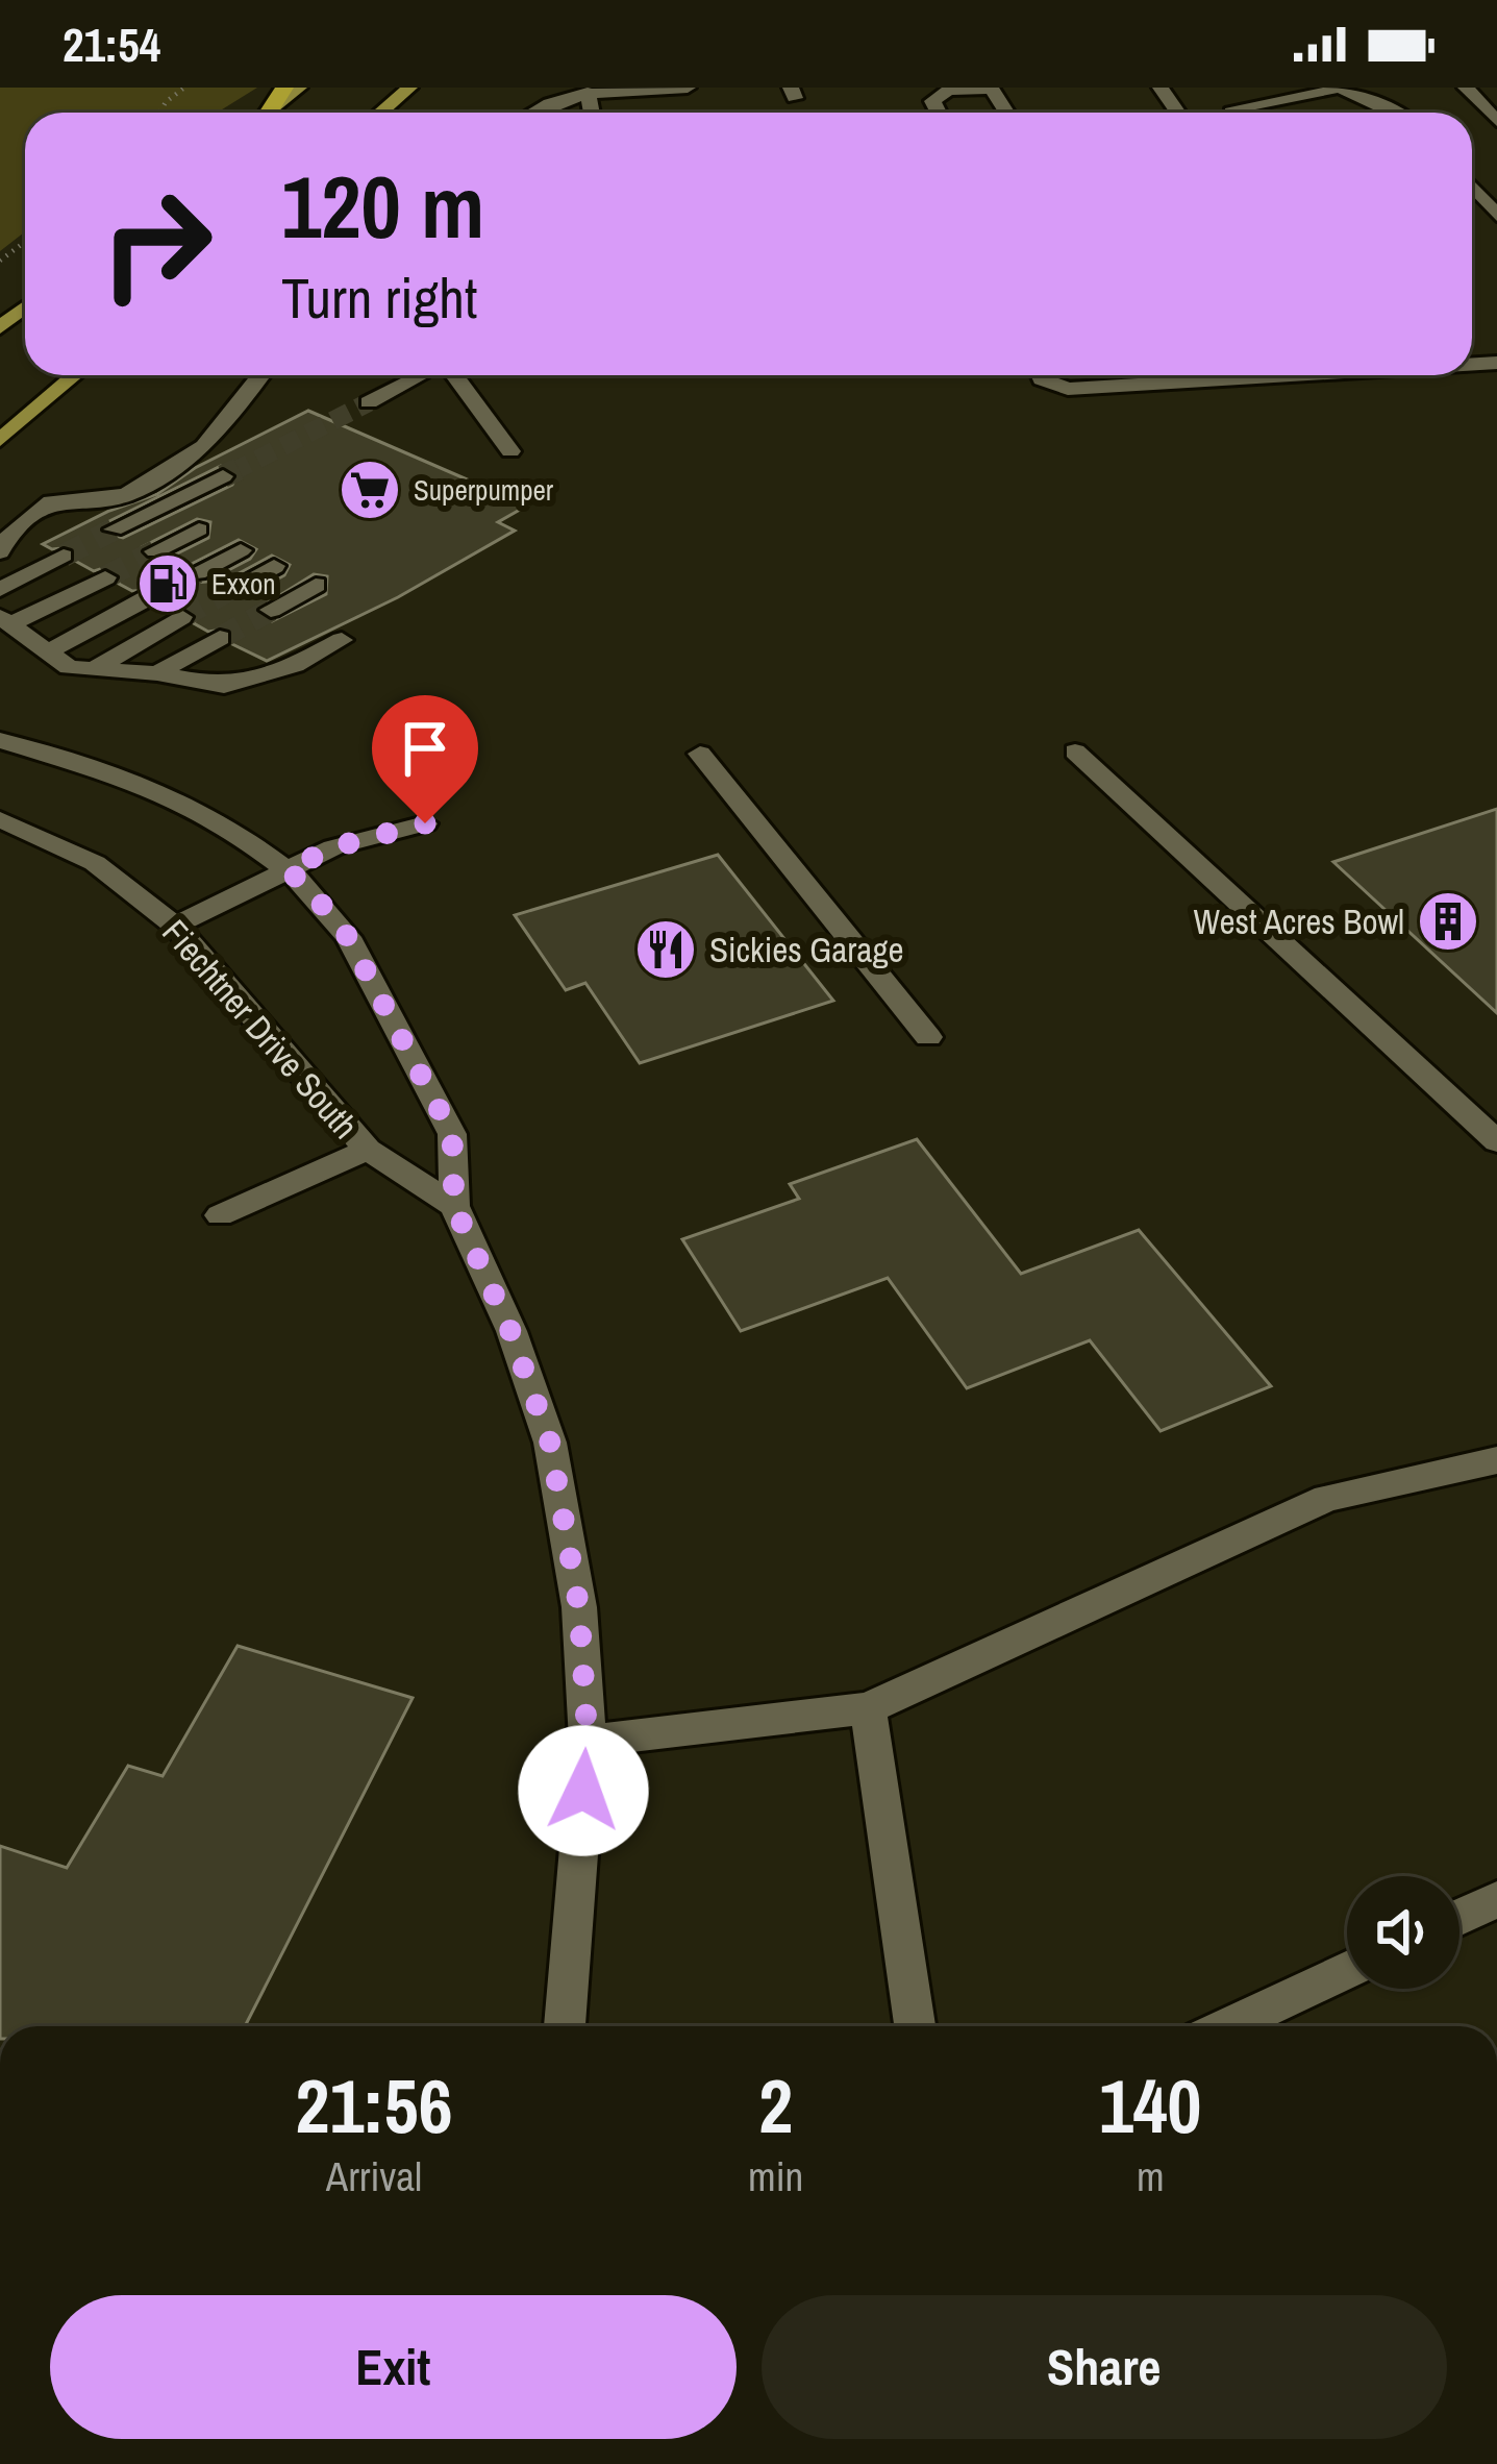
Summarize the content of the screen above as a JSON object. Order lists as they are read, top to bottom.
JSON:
{
  "streets": {
    "street": ["Fiechtner Drive South"]
  },
  "places": {
    "supermarket": ["Superpumper"],
    "fuel station": ["Exxon"],
    "building": ["West Acres Bowl"],
    "restaurant": ["Sickies Garage"]
  },
  "page": {
    "status": "21:54",
    "turn": ["120 m", "Turn right"],
    "eta": [
      "21:56",
      "Arrival",
      "2",
      "min",
      "140",
      "m"
    ],
    "buttons": ["Exit", "Share"]
  }
}
